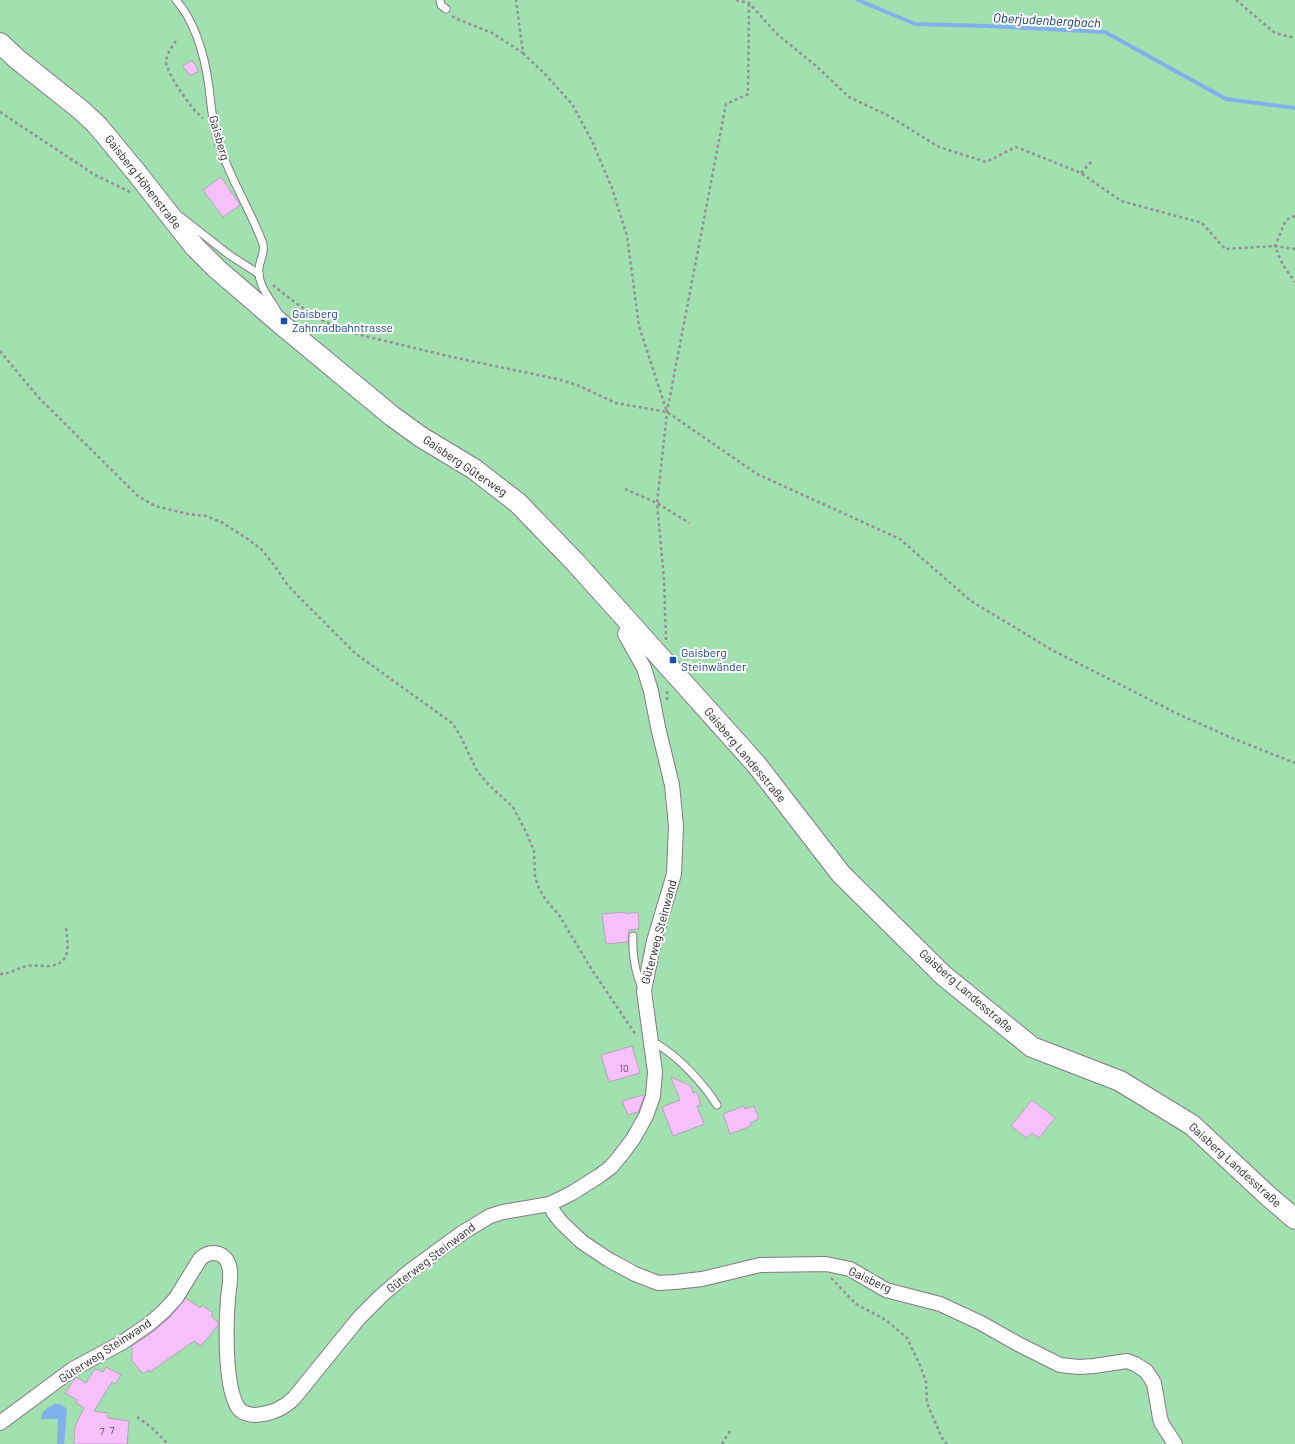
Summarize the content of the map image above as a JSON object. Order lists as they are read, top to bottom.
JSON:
{
  "streets": {
    "main road": ["Gaisberg Höhenstraße", "Gaisberg Güterweg", "Gaisberg Landesstraße"],
    "street": ["Gaisberg", "Güterweg Steinwand"]
  },
  "crossings": [
    ["Gaisberg", "Güterweg Steinwand"],
    ["Gaisberg Höhenstraße", "Gaisberg Güterweg"],
    ["Gaisberg Güterweg", "Güterweg Steinwand"]
  ],
  "water": ["Oberjudenbergbach"],
  "places": {
    "transit": ["Gaisberg Zahnradbahntrasse", "Gaisberg Steinwänder"]
  },
  "house_numbers": ["10", "7", "7"]
}
